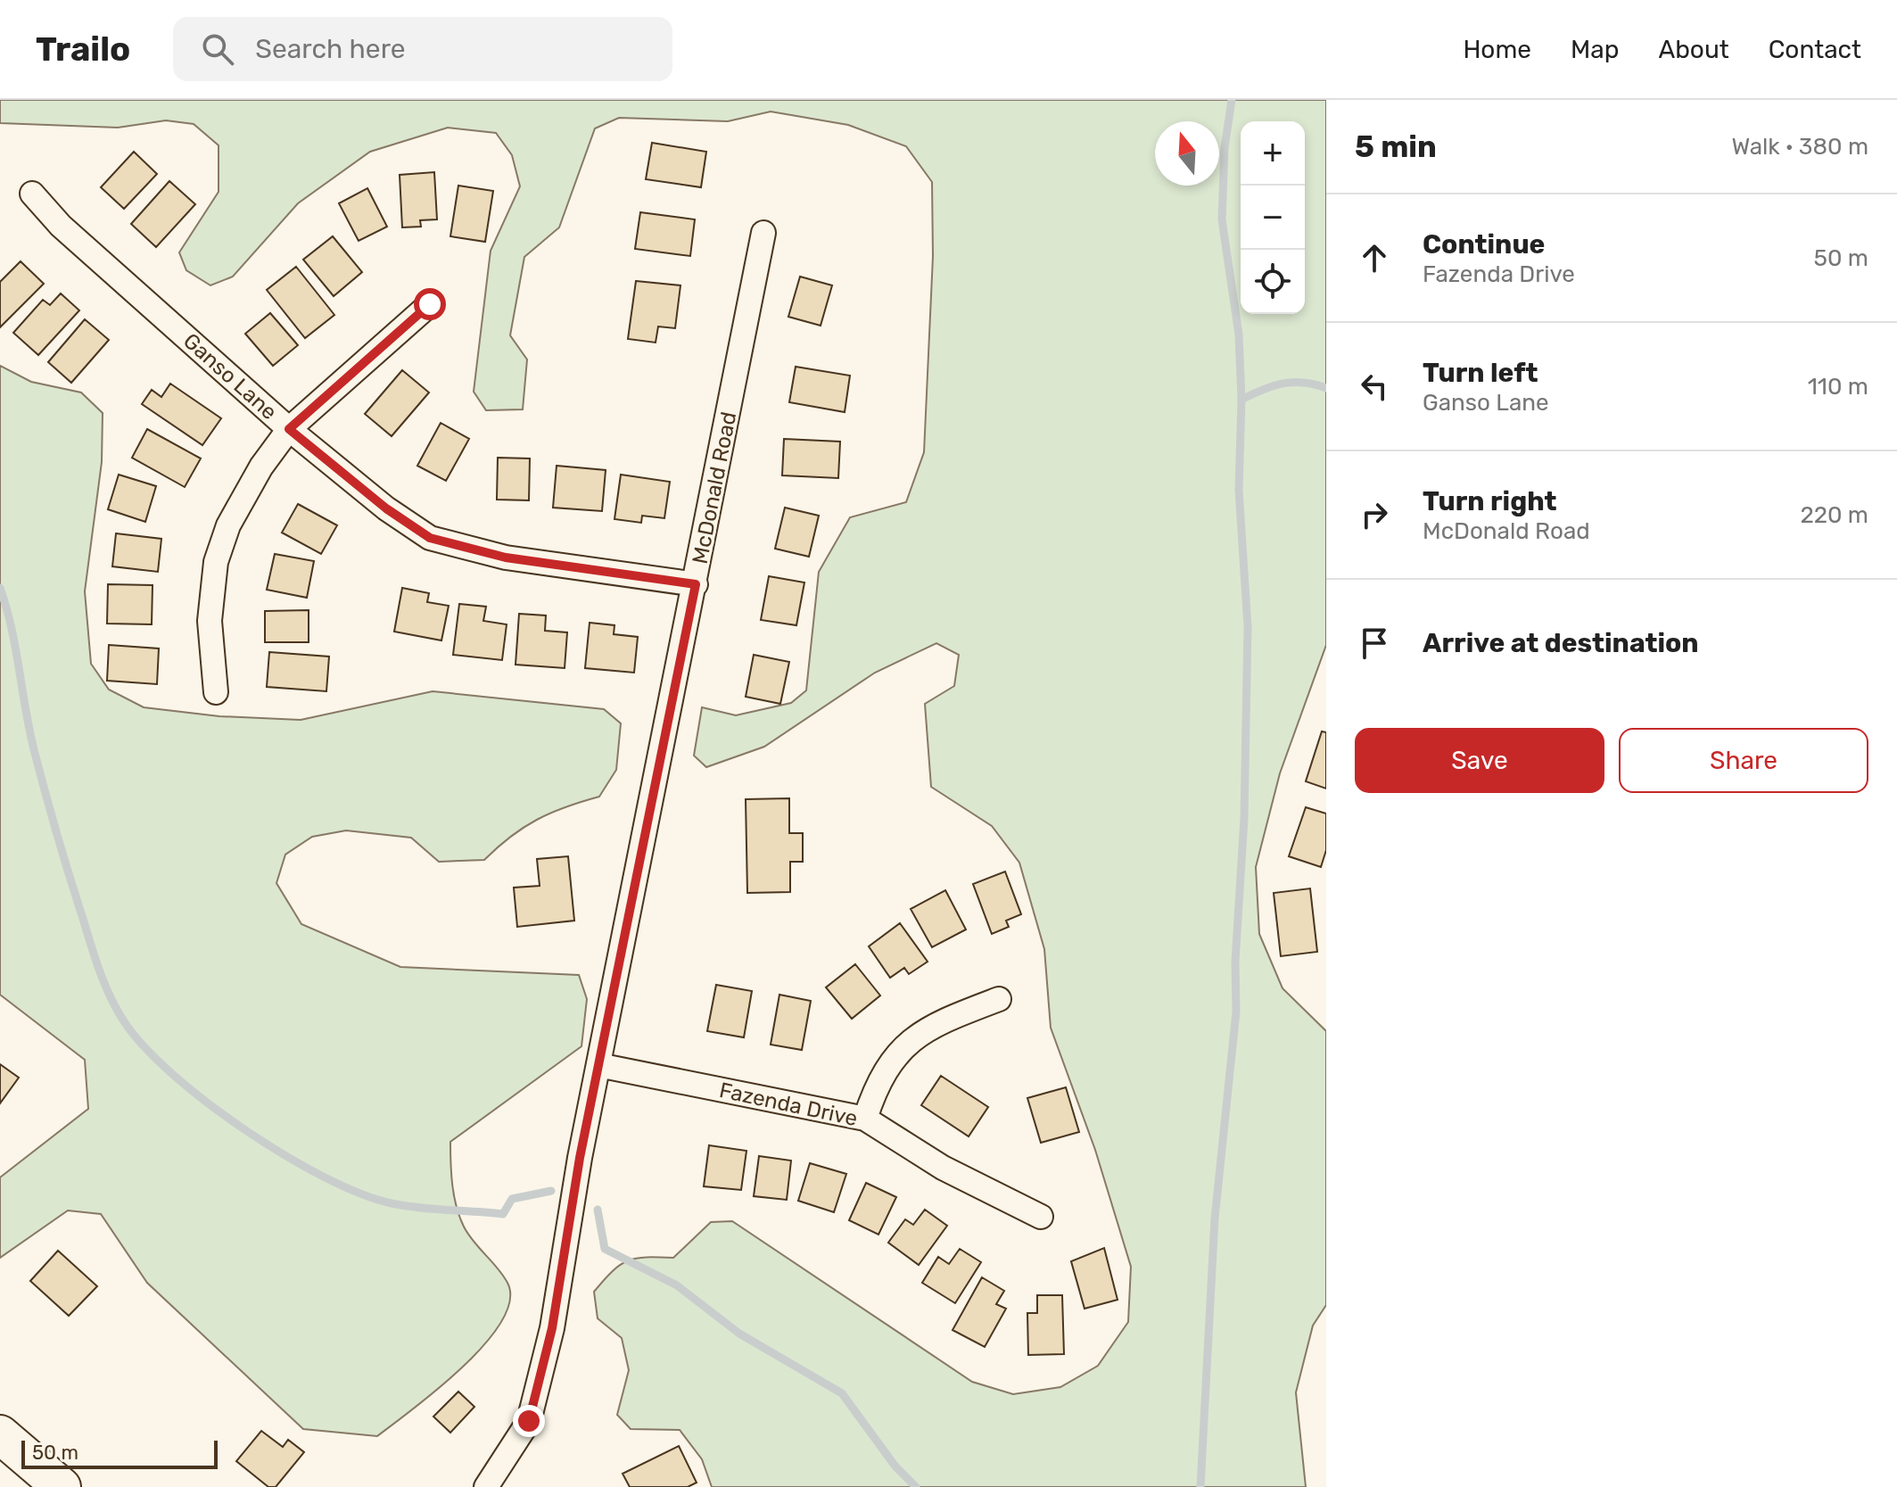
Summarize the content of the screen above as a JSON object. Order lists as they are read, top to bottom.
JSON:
{
  "streets": {
    "street": ["Ganso Lane", "McDonald Road", "Fazenda Drive"]
  },
  "crossings": [
    ["Ganso Lane", "McDonald Road"],
    ["McDonald Road", "Fazenda Drive"]
  ],
  "scale_bar": "50 m",
  "north": "top",
  "page": {
    "header": "Trailo",
    "search": "Search here",
    "nav": [
      "Home",
      "Map",
      "About",
      "Contact"
    ],
    "heading": ["5 min", "Walk · 380 m"],
    "map_buttons": ["+", "−"],
    "list": [
      ["Continue", "Fazenda Drive", "50 m"],
      ["Turn left", "Ganso Lane", "110 m"],
      ["Turn right", "McDonald Road", "220 m"],
      "Arrive at destination"
    ],
    "buttons": ["Save", "Share"],
    "scale": "50 m"
  }
}
